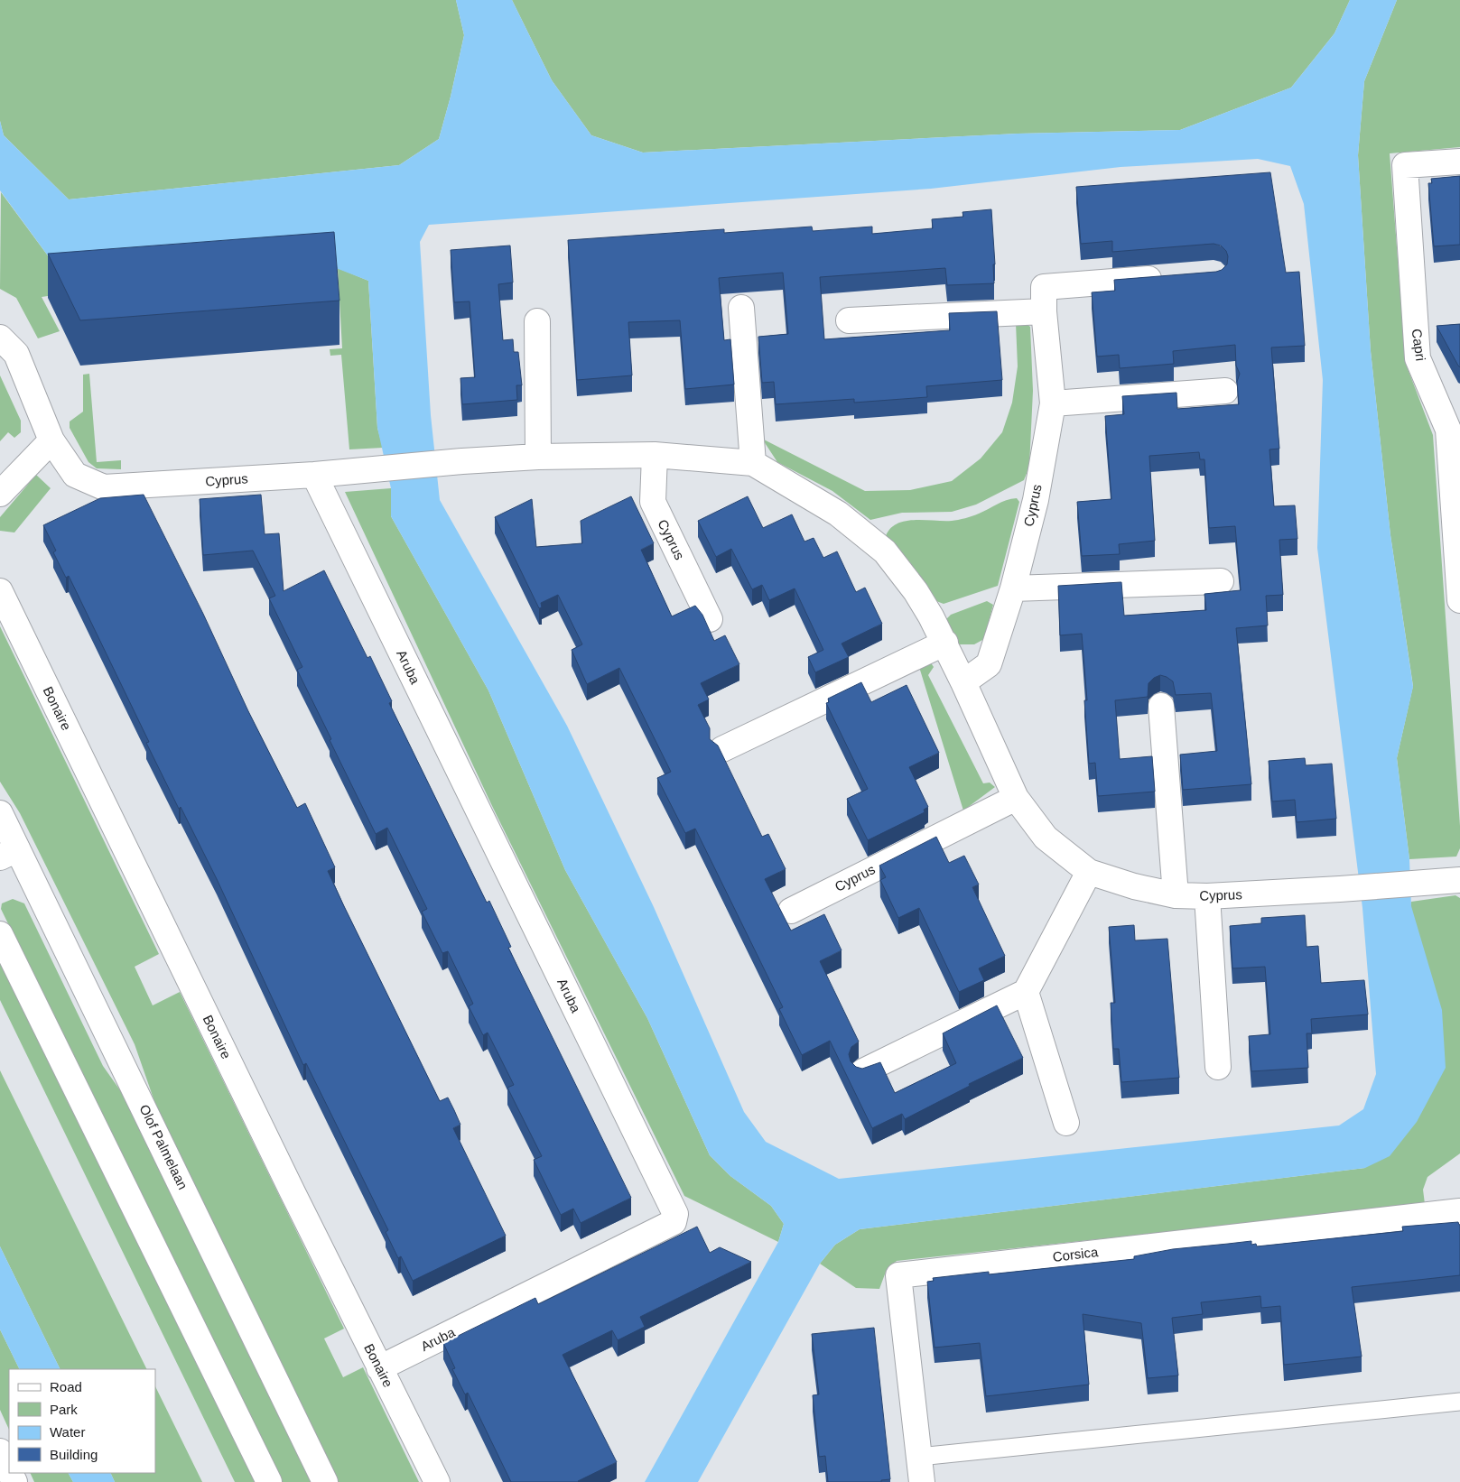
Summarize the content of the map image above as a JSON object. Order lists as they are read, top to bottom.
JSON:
{
  "streets": {
    "street": [
      "Capri",
      "Cyprus",
      "Aruba",
      "Bonaire",
      "Olof Palmelaan",
      "Corsica"
    ]
  },
  "crossings": [
    ["Cyprus", "Aruba"],
    ["Aruba", "Bonaire"]
  ],
  "legend": [
    "Road",
    "Park",
    "Water",
    "Building"
  ]
}
